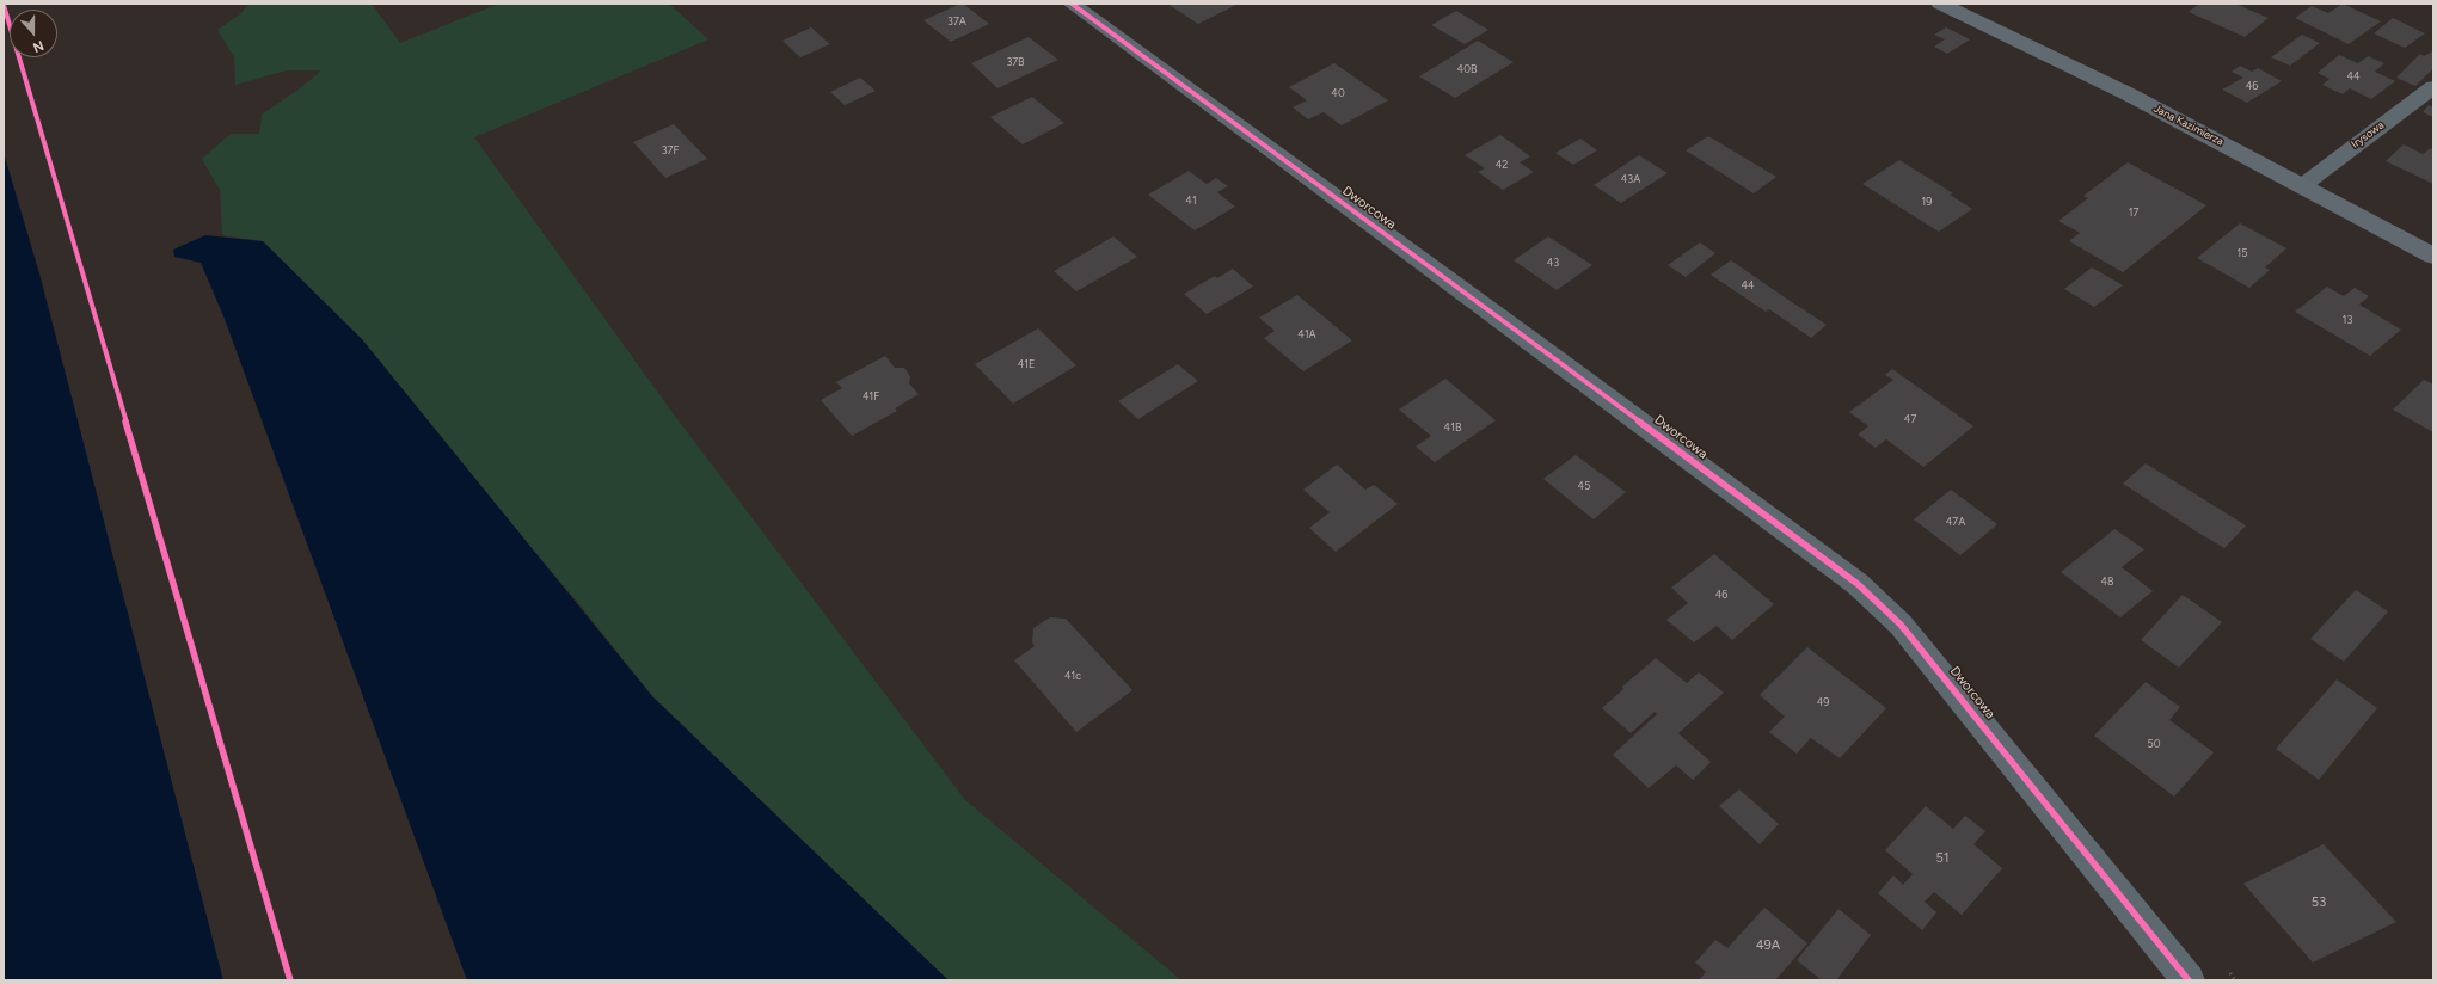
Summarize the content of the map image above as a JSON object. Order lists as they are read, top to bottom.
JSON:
{
  "streets": {
    "main road": ["Jana Kazimierza"],
    "street": ["Irysowa", "Dworcowa"]
  },
  "crossings": [
    ["Jana Kazimierza", "Irysowa"]
  ],
  "house_numbers": [
    "37A",
    "37B",
    "40B",
    "44",
    "46",
    "40",
    "37F",
    "42",
    "43A",
    "41",
    "19",
    "17",
    "15",
    "43",
    "44",
    "13",
    "41A",
    "41E",
    "41F",
    "47",
    "41B",
    "45",
    "47A",
    "48",
    "46",
    "41c",
    "49",
    "50",
    "51",
    "53",
    "49A"
  ],
  "north": "bottom"
}
